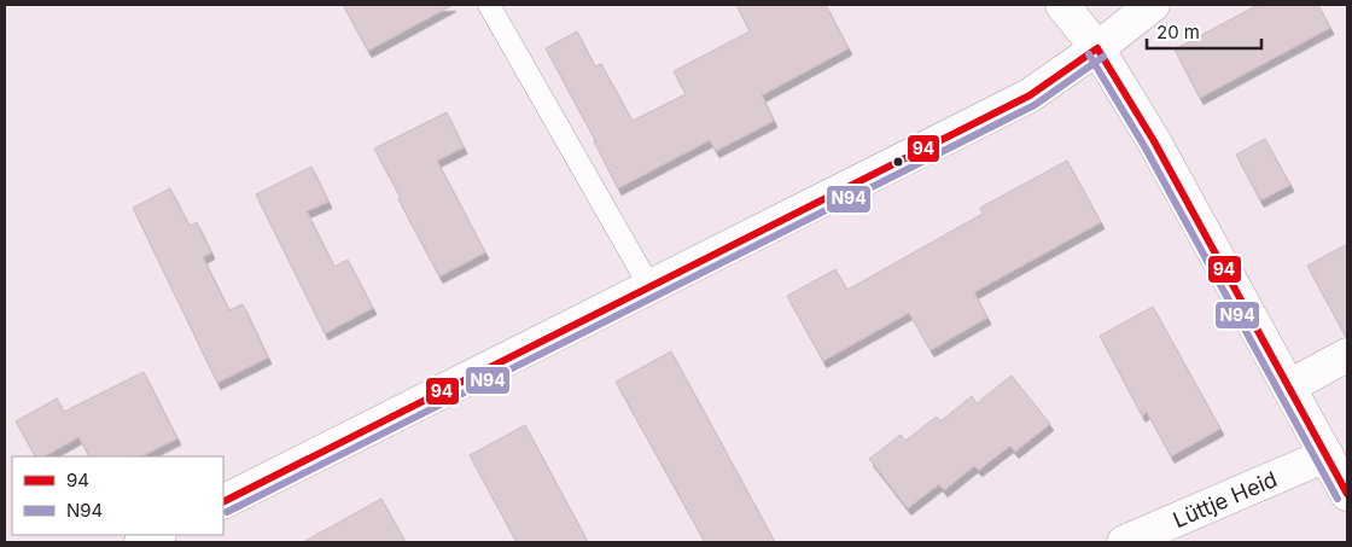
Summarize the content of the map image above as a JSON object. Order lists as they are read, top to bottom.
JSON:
{
  "streets": {
    "street": ["Lüttje Heid"]
  },
  "lines": ["transit line 94", "transit line N94"],
  "legend": ["94", "N94"],
  "scale_bar": "20 m"
}
